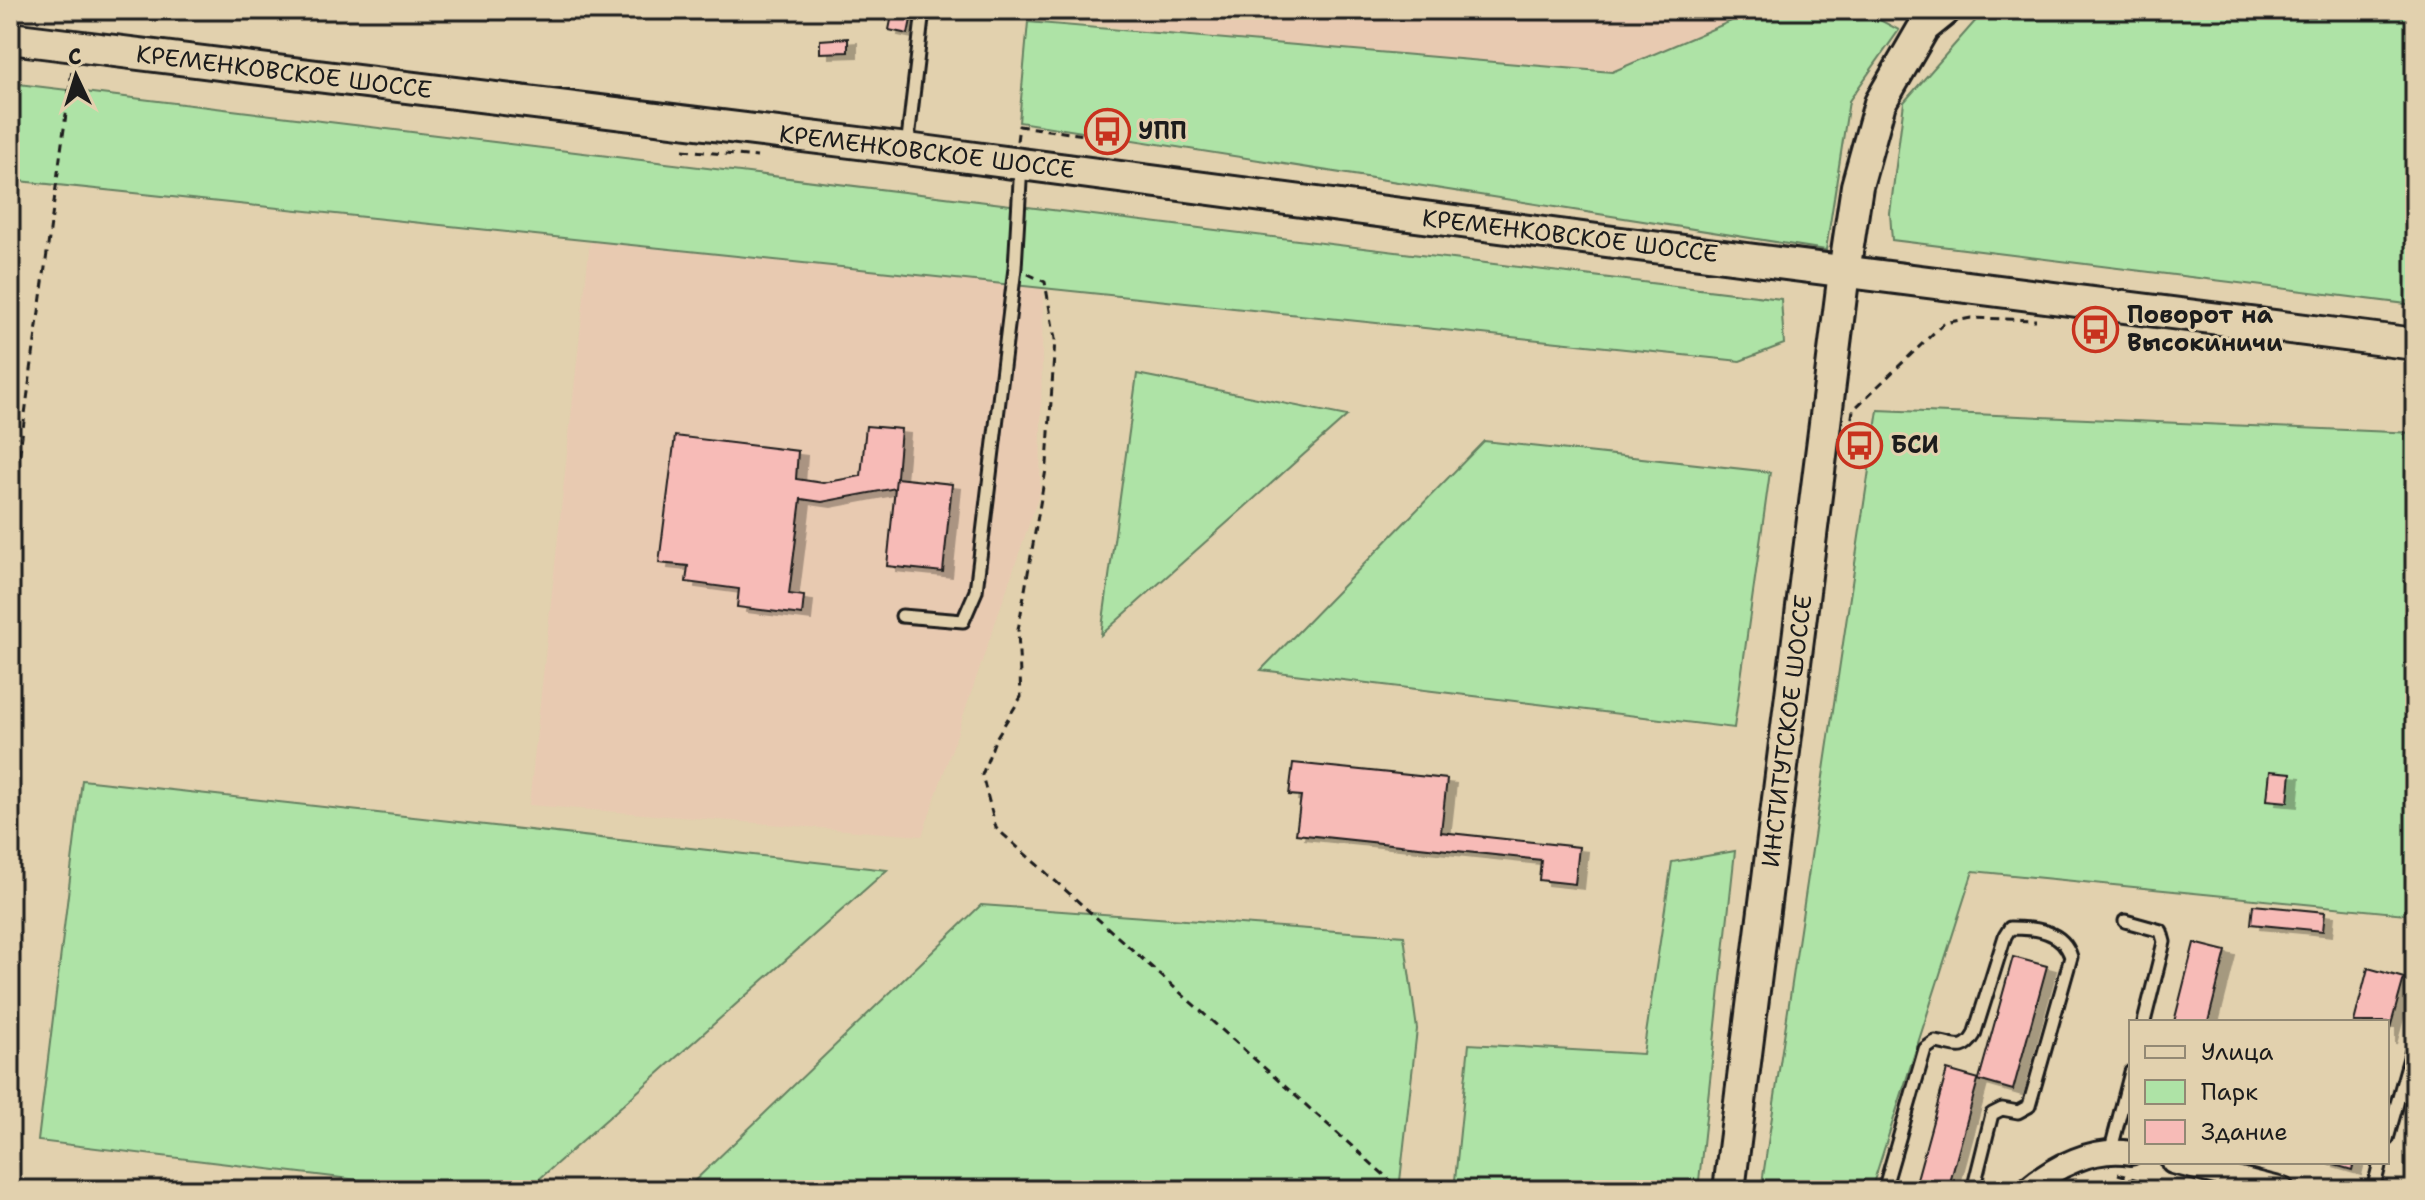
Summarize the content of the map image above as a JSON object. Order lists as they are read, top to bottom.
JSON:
{
  "streets": {
    "main road": ["КРЕМЕНКОВСКОЕ ШОССЕ", "ИНСТИТУТСКОЕ ШОССЕ"]
  },
  "crossings": [
    ["КРЕМЕНКОВСКОЕ ШОССЕ", "ИНСТИТУТСКОЕ ШОССЕ"]
  ],
  "places": {
    "bus stop": ["УПП", "Поворот на Высокиничи", "БСИ"]
  },
  "legend": ["Улица", "Парк", "Здание"],
  "north": "top"
}
